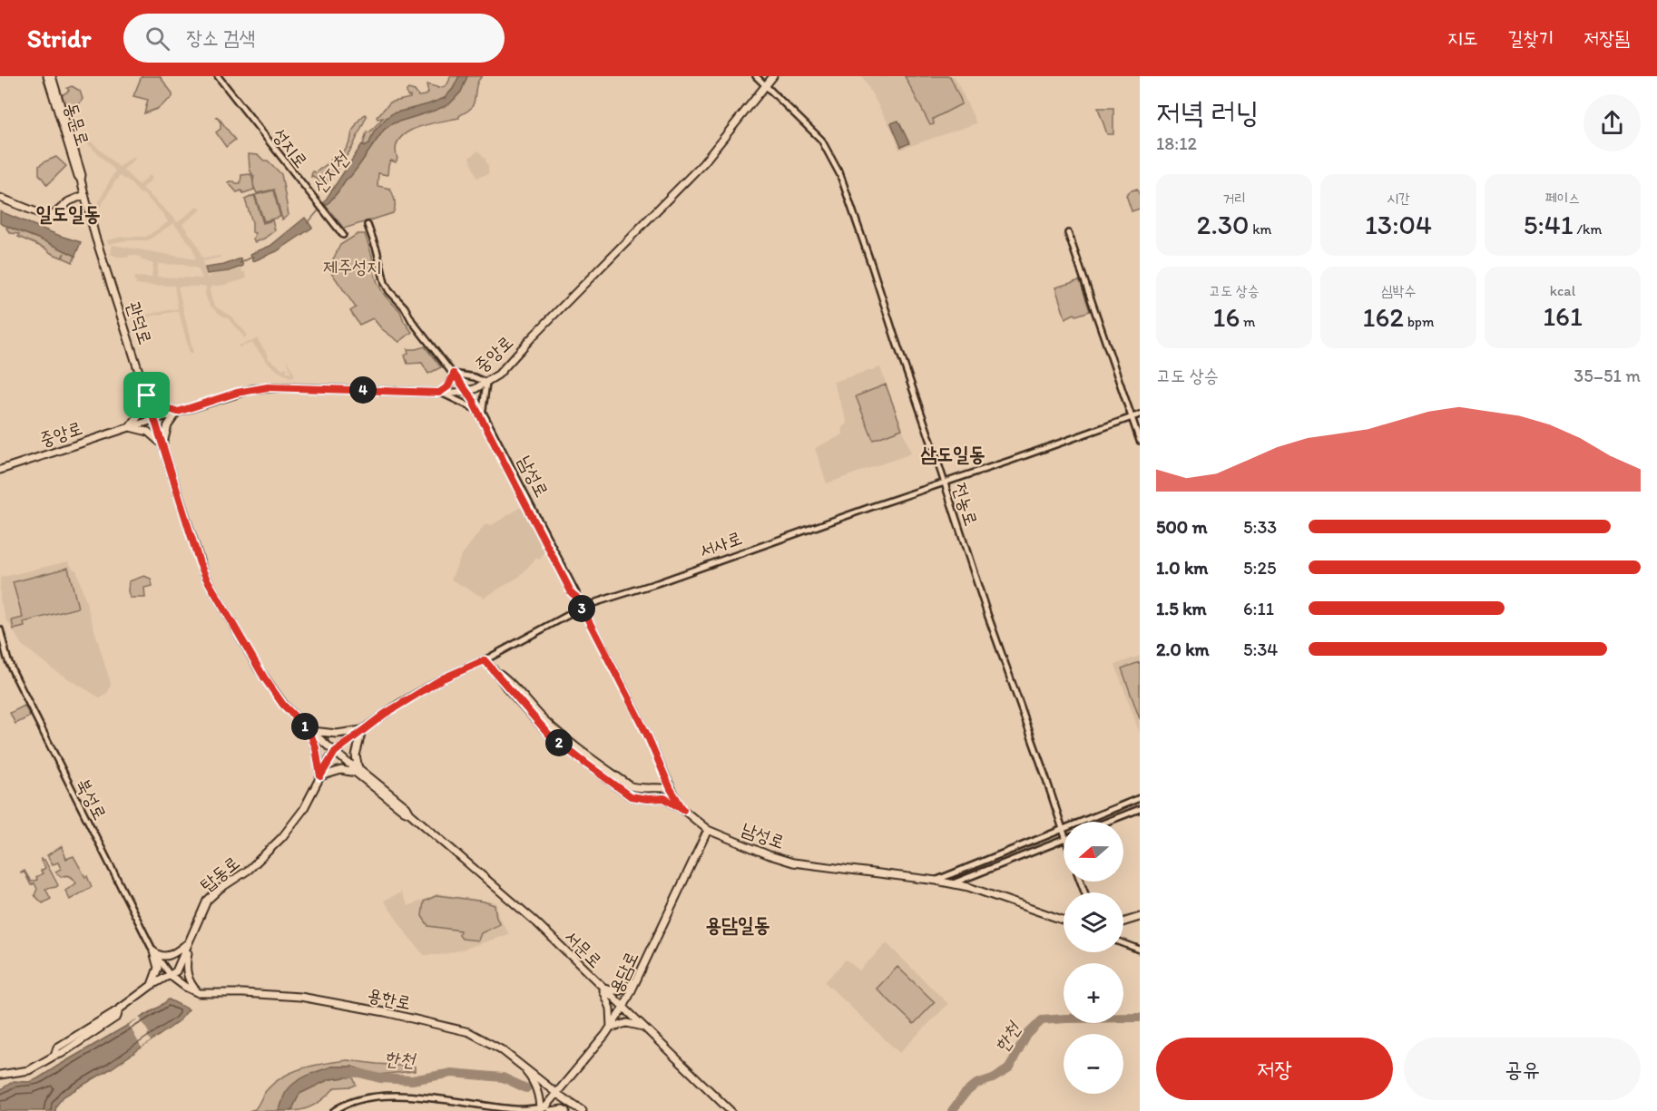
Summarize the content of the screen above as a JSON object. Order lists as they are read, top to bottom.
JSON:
{
  "streets": {
    "main road": [
      "동문로",
      "관덕로",
      "중앙로",
      "남성로",
      "서사로",
      "탑동로",
      "서문로",
      "용담로",
      "용한로"
    ],
    "street": ["성지로", "전농로", "북성로"]
  },
  "crossings": [
    ["동문로", "관덕로"],
    ["관덕로", "중앙로"],
    ["관덕로", "서사로"],
    ["관덕로", "탑동로"],
    ["관덕로", "서문로"],
    ["중앙로", "남성로"],
    ["중앙로", "전농로"],
    ["남성로", "서사로"],
    ["남성로", "용담로"],
    ["전농로", "서사로"],
    ["서사로", "탑동로"],
    ["서사로", "서문로"],
    ["북성로", "탑동로"],
    ["탑동로", "서문로"],
    ["서문로", "용담로"],
    ["용담로", "용한로"]
  ],
  "districts": ["일도일동", "삼도일동", "용담일동"],
  "water": ["산지천", "한천"],
  "parks": ["제주성지"],
  "north": "left",
  "page": {
    "header": "Stridr",
    "search": "장소 검색",
    "nav": ["지도", "길찾기", "저장됨"],
    "heading": ["저녁 러닝", "18:12"],
    "stats": [
      ["거리", "2.30 km"],
      ["시간", "13:04"],
      ["페이스", "5:41 /km"],
      ["고도 상승", "16 m"],
      ["심박수", "162 bpm"],
      ["kcal", "161"]
    ],
    "chart": ["고도 상승", "35–51 m"],
    "pins": [
      "4",
      "3",
      "1",
      "2"
    ],
    "list": [
      {
        "name": "500 m",
        "note": "5:33"
      },
      {
        "name": "1.0 km",
        "note": "5:25"
      },
      {
        "name": "1.5 km",
        "note": "6:11"
      },
      {
        "name": "2.0 km",
        "note": "5:34"
      }
    ],
    "map_buttons": ["+", "−"],
    "buttons": ["저장", "공유"]
  }
}
